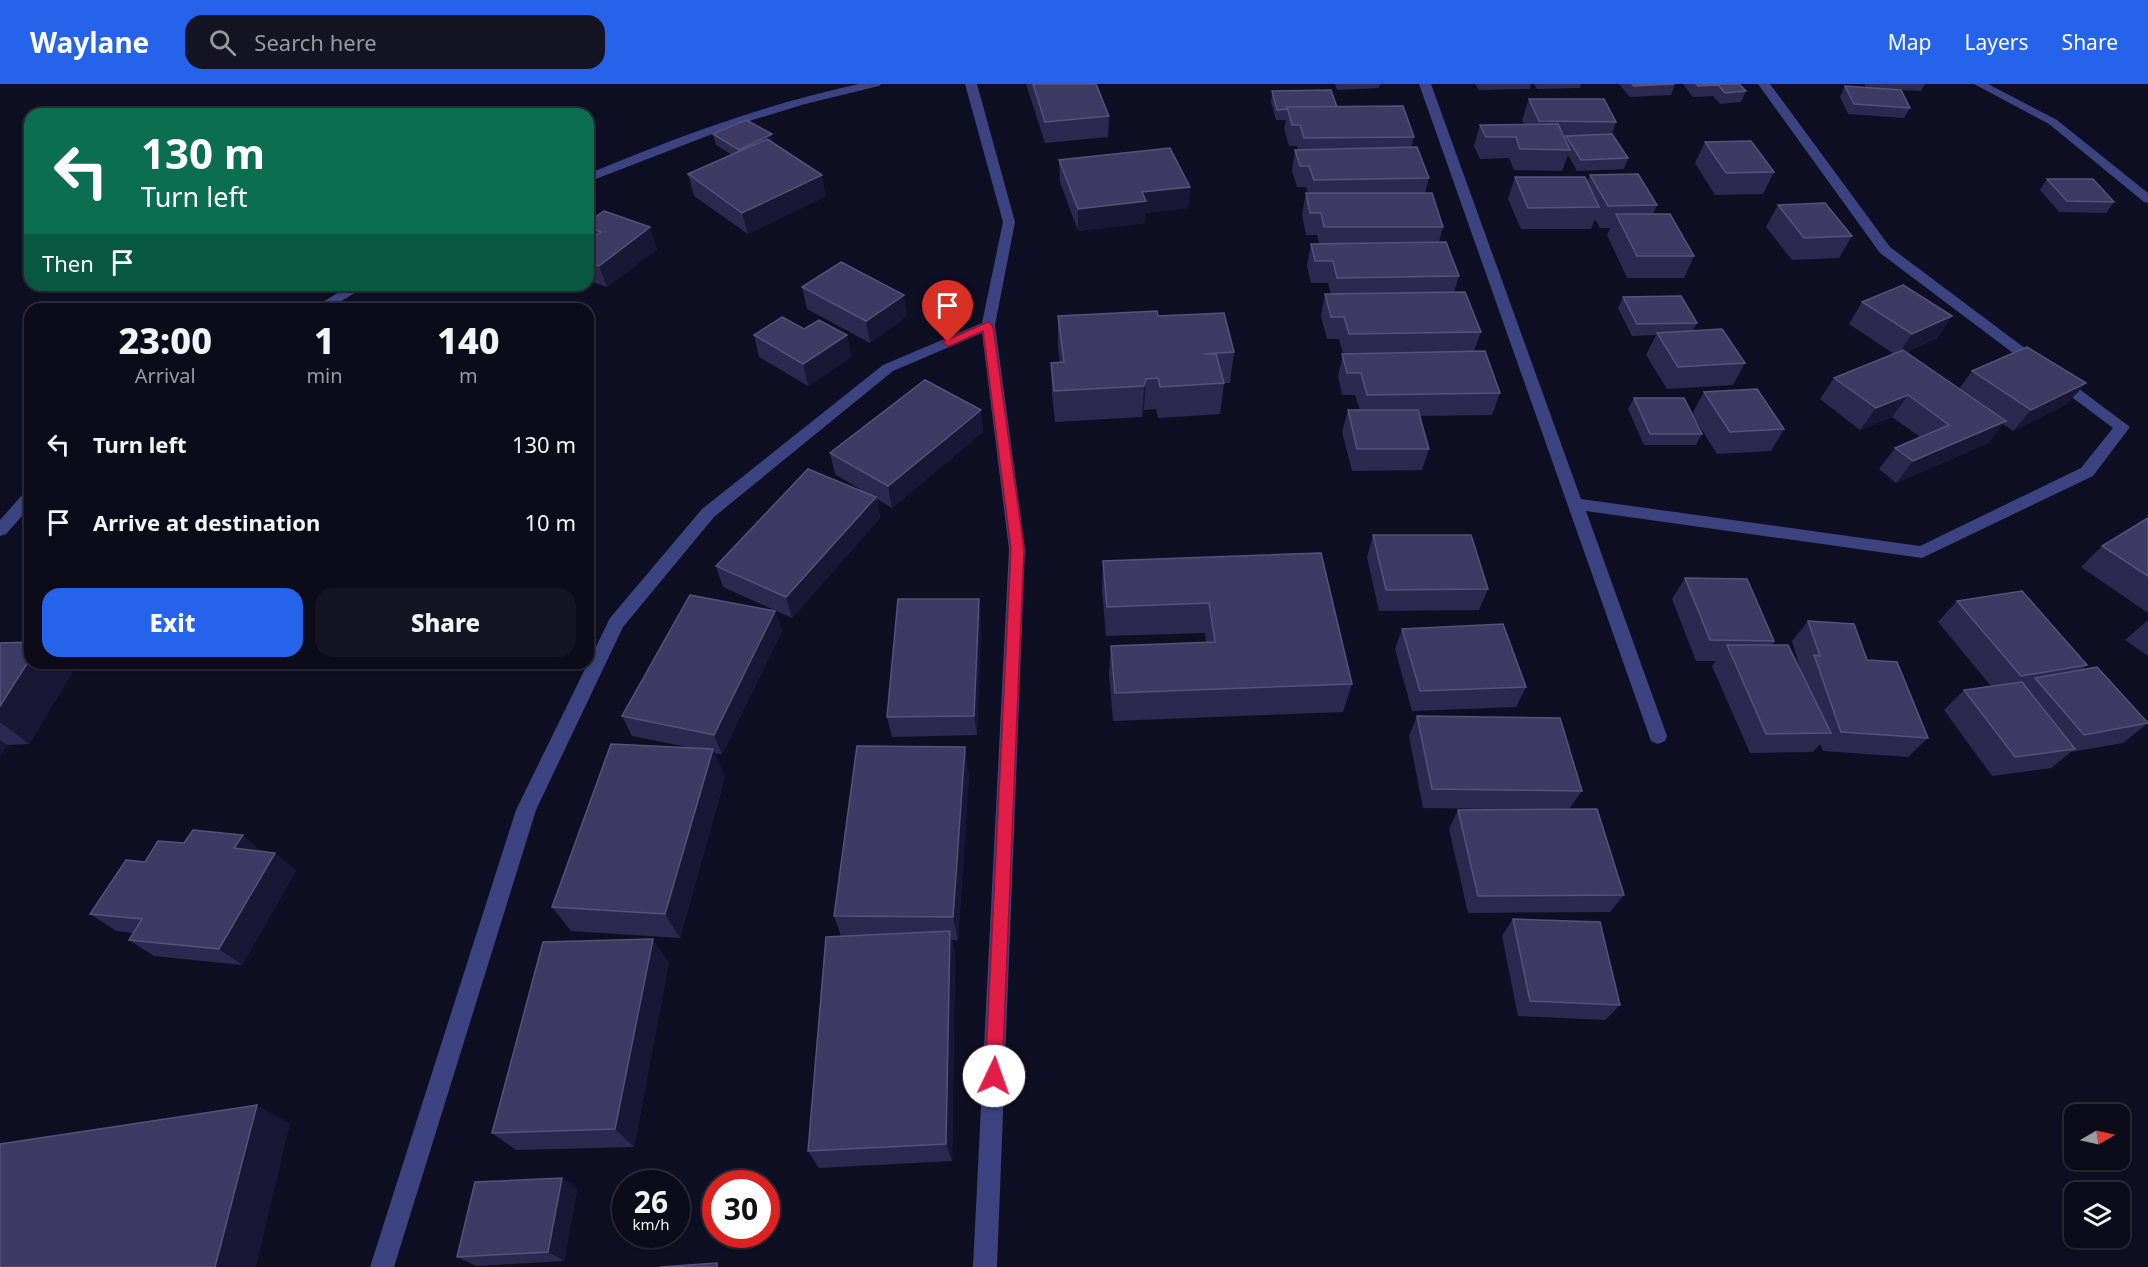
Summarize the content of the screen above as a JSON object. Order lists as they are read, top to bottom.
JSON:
{
  "north": "right",
  "page": {
    "header": "Waylane",
    "search": "Search here",
    "nav": ["Map", "Layers", "Share"],
    "turn": ["130 m", "Turn left"],
    "then": "Then",
    "eta": [
      "23:00",
      "Arrival",
      "1",
      "min",
      "140",
      "m"
    ],
    "list": [
      {
        "name": "Turn left",
        "value": "130 m"
      },
      {
        "name": "Arrive at destination",
        "value": "10 m"
      }
    ],
    "buttons": ["Exit", "Share"],
    "speed": "26 km/h",
    "limit": "30"
  }
}
